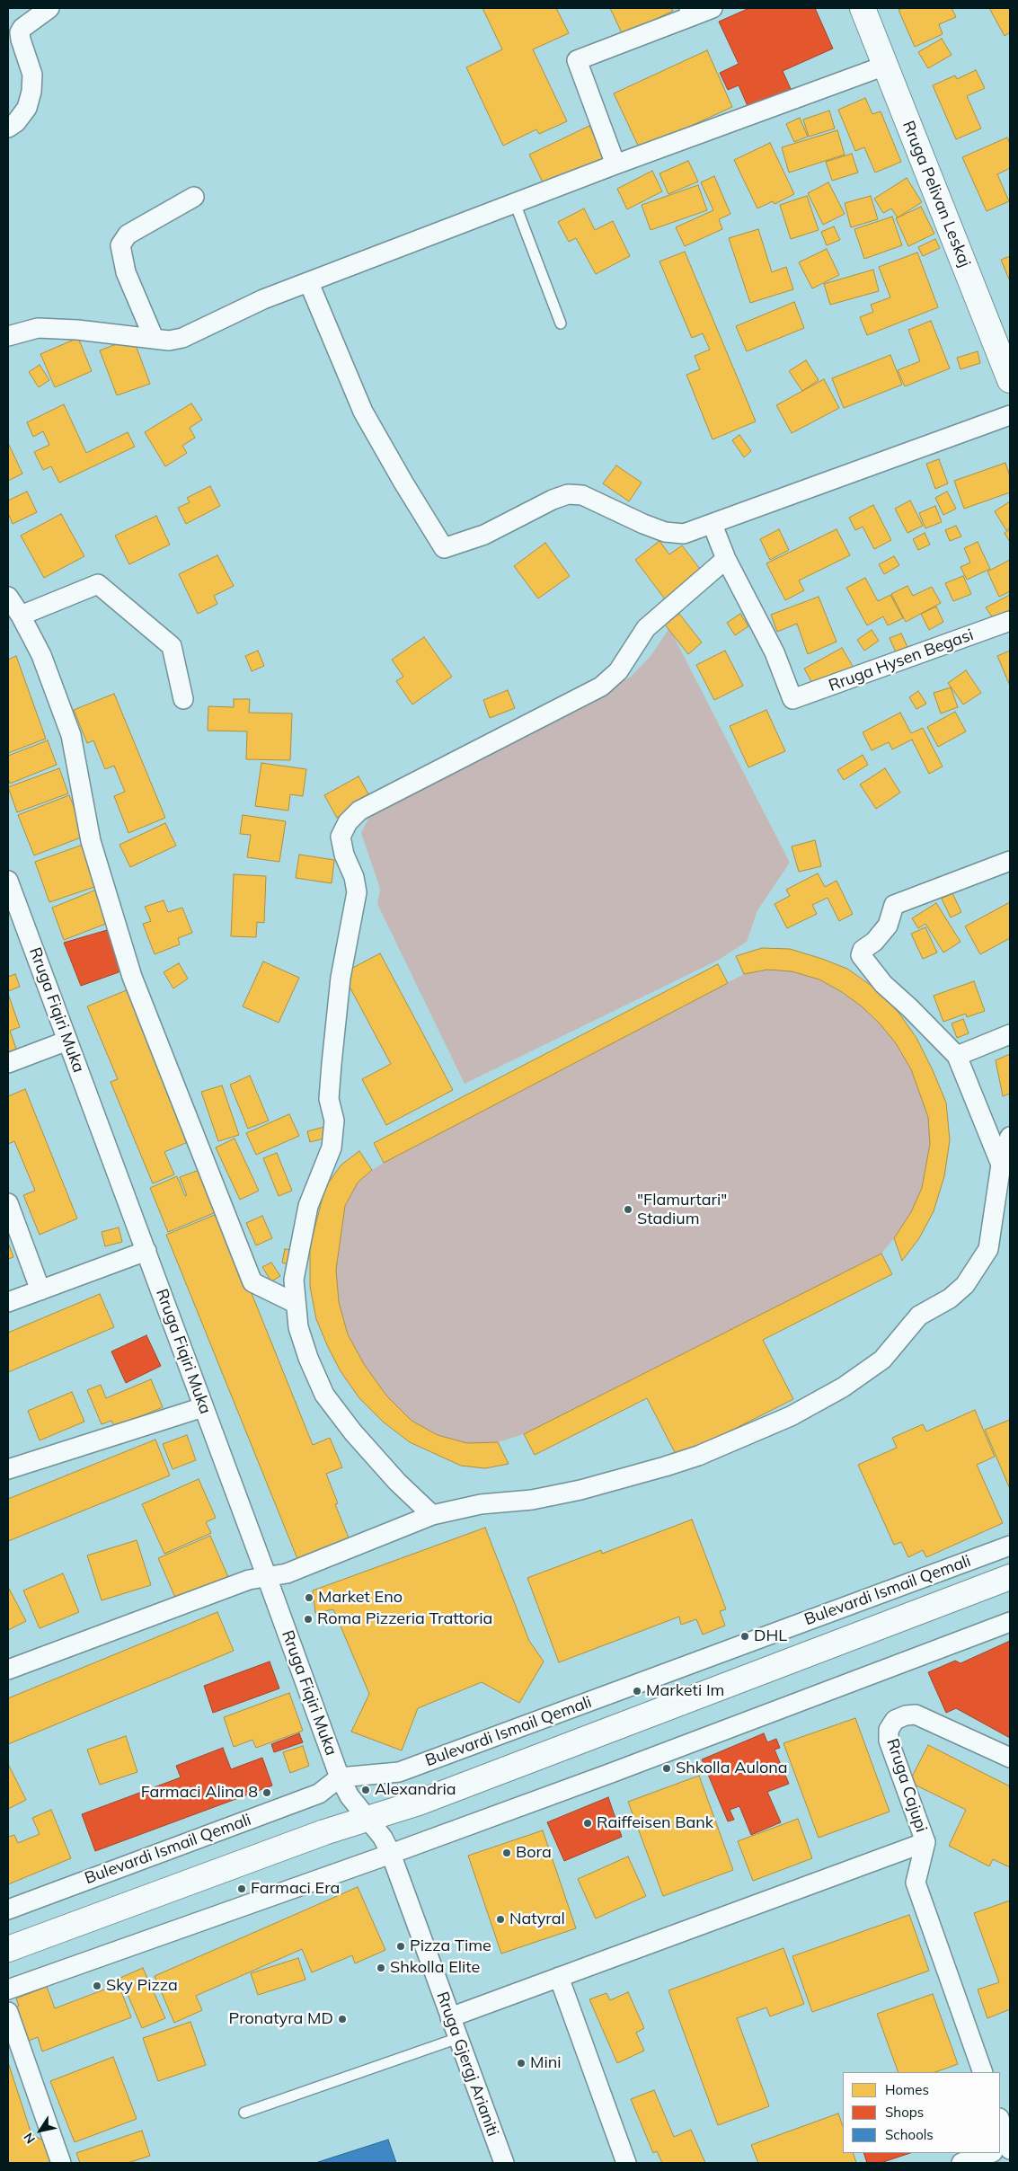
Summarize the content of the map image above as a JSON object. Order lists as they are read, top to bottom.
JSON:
{
  "streets": {
    "main road": ["Rruga Pelivan Leskaj", "Bulevardi Ismail Qemali"],
    "street": [
      "Rruga Hysen Begasi",
      "Rruga Fiqiri Muka",
      "Rruga Cajupi",
      "Rruga Gjergj Arianiti"
    ]
  },
  "crossings": [
    ["Rruga Fiqiri Muka", "Bulevardi Ismail Qemali"],
    ["Rruga Fiqiri Muka", "Rruga Gjergj Arianiti"],
    ["Bulevardi Ismail Qemali", "Rruga Gjergj Arianiti"]
  ],
  "places": [
    "\"Flamurtari\" Stadium",
    "Market Eno",
    "Roma Pizzeria Trattoria",
    "DHL",
    "Marketi Im",
    "Shkolla Aulona",
    "Alexandria",
    "Farmaci Alina 8",
    "Raiffeisen Bank",
    "Bora",
    "Farmaci Era",
    "Natyral",
    "Pizza Time",
    "Shkolla Elite",
    "Sky Pizza",
    "Pronatyra MD",
    "Mini"
  ],
  "legend": ["Homes", "Shops", "Schools"],
  "north": "bottom left"
}
